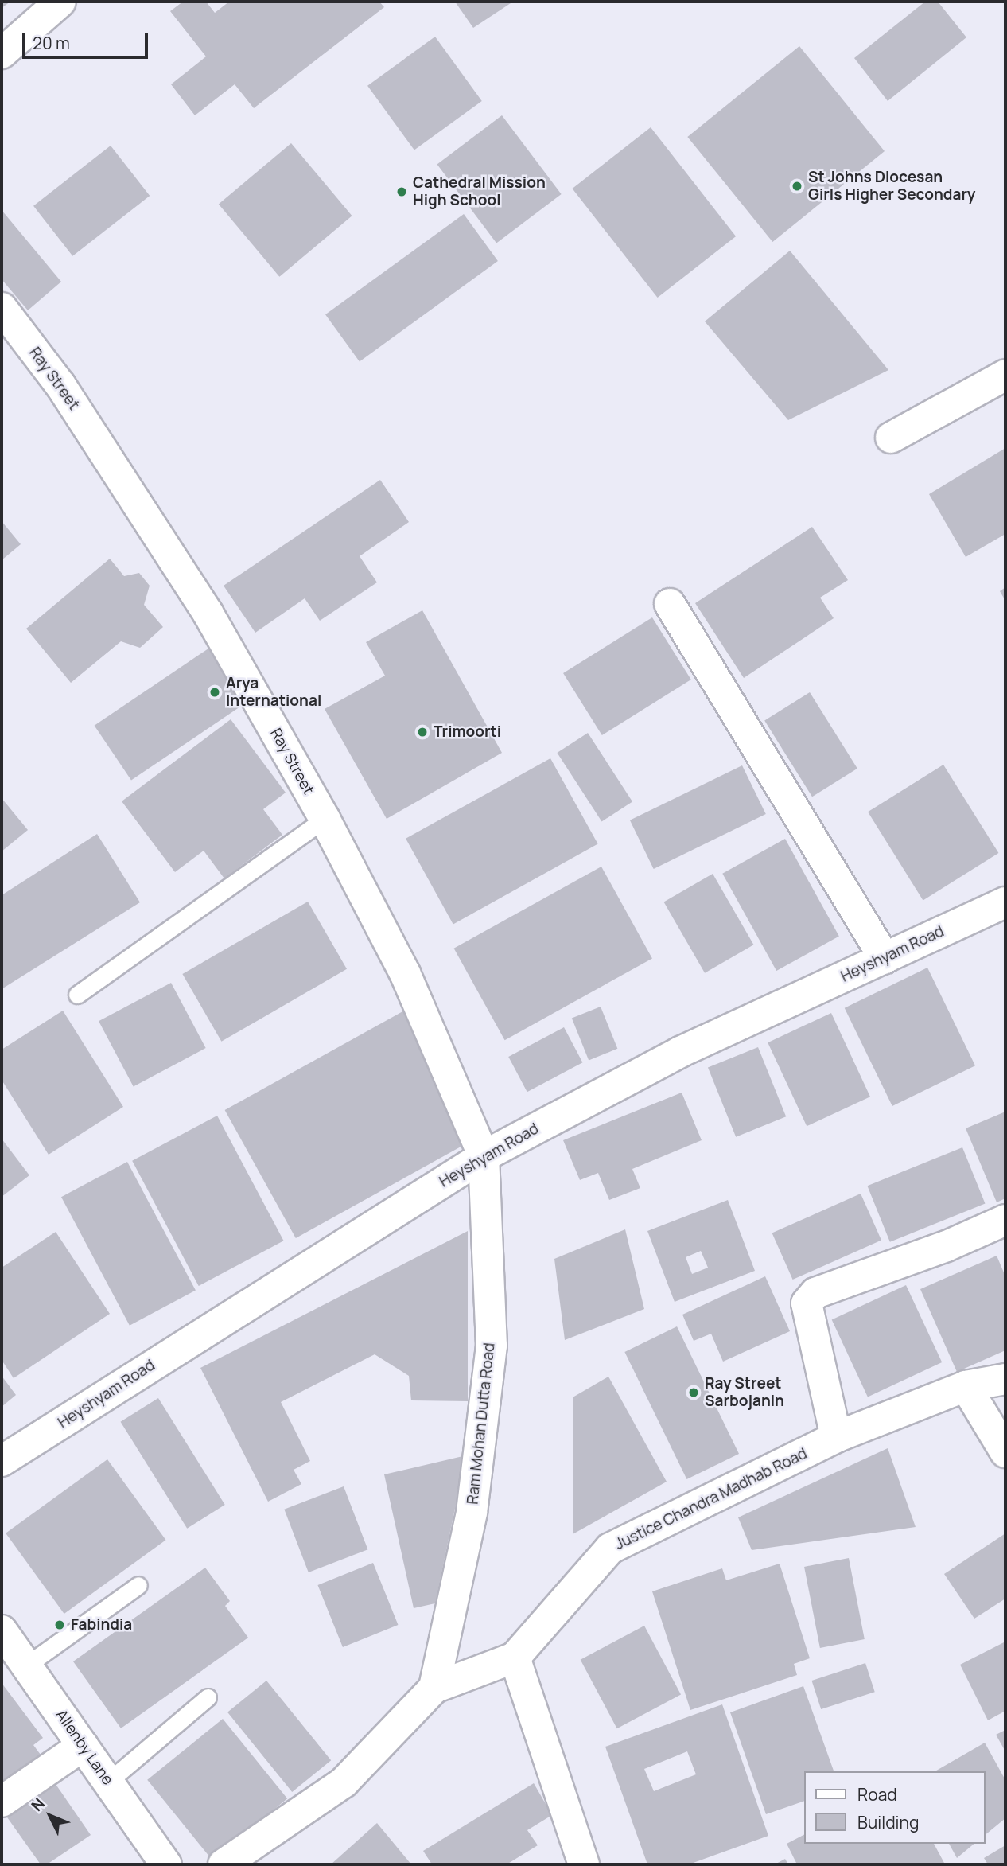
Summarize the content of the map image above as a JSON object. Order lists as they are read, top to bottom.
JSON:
{
  "streets": {
    "street": [
      "Ray Street",
      "Heyshyam Road",
      "Ram Mohan Dutta Road",
      "Justice Chandra Madhab Road",
      "Allenby Lane"
    ]
  },
  "crossings": [
    ["Ray Street", "Heyshyam Road"],
    ["Ray Street", "Ram Mohan Dutta Road"],
    ["Heyshyam Road", "Ram Mohan Dutta Road"],
    ["Ram Mohan Dutta Road", "Justice Chandra Madhab Road"]
  ],
  "places": [
    "St Johns Diocesan Girls Higher Secondary",
    "Cathedral Mission High School",
    "Arya International",
    "Trimoorti",
    "Ray Street Sarbojanin",
    "Fabindia"
  ],
  "legend": ["Road", "Building"],
  "scale_bar": "20 m",
  "north": "top left"
}
